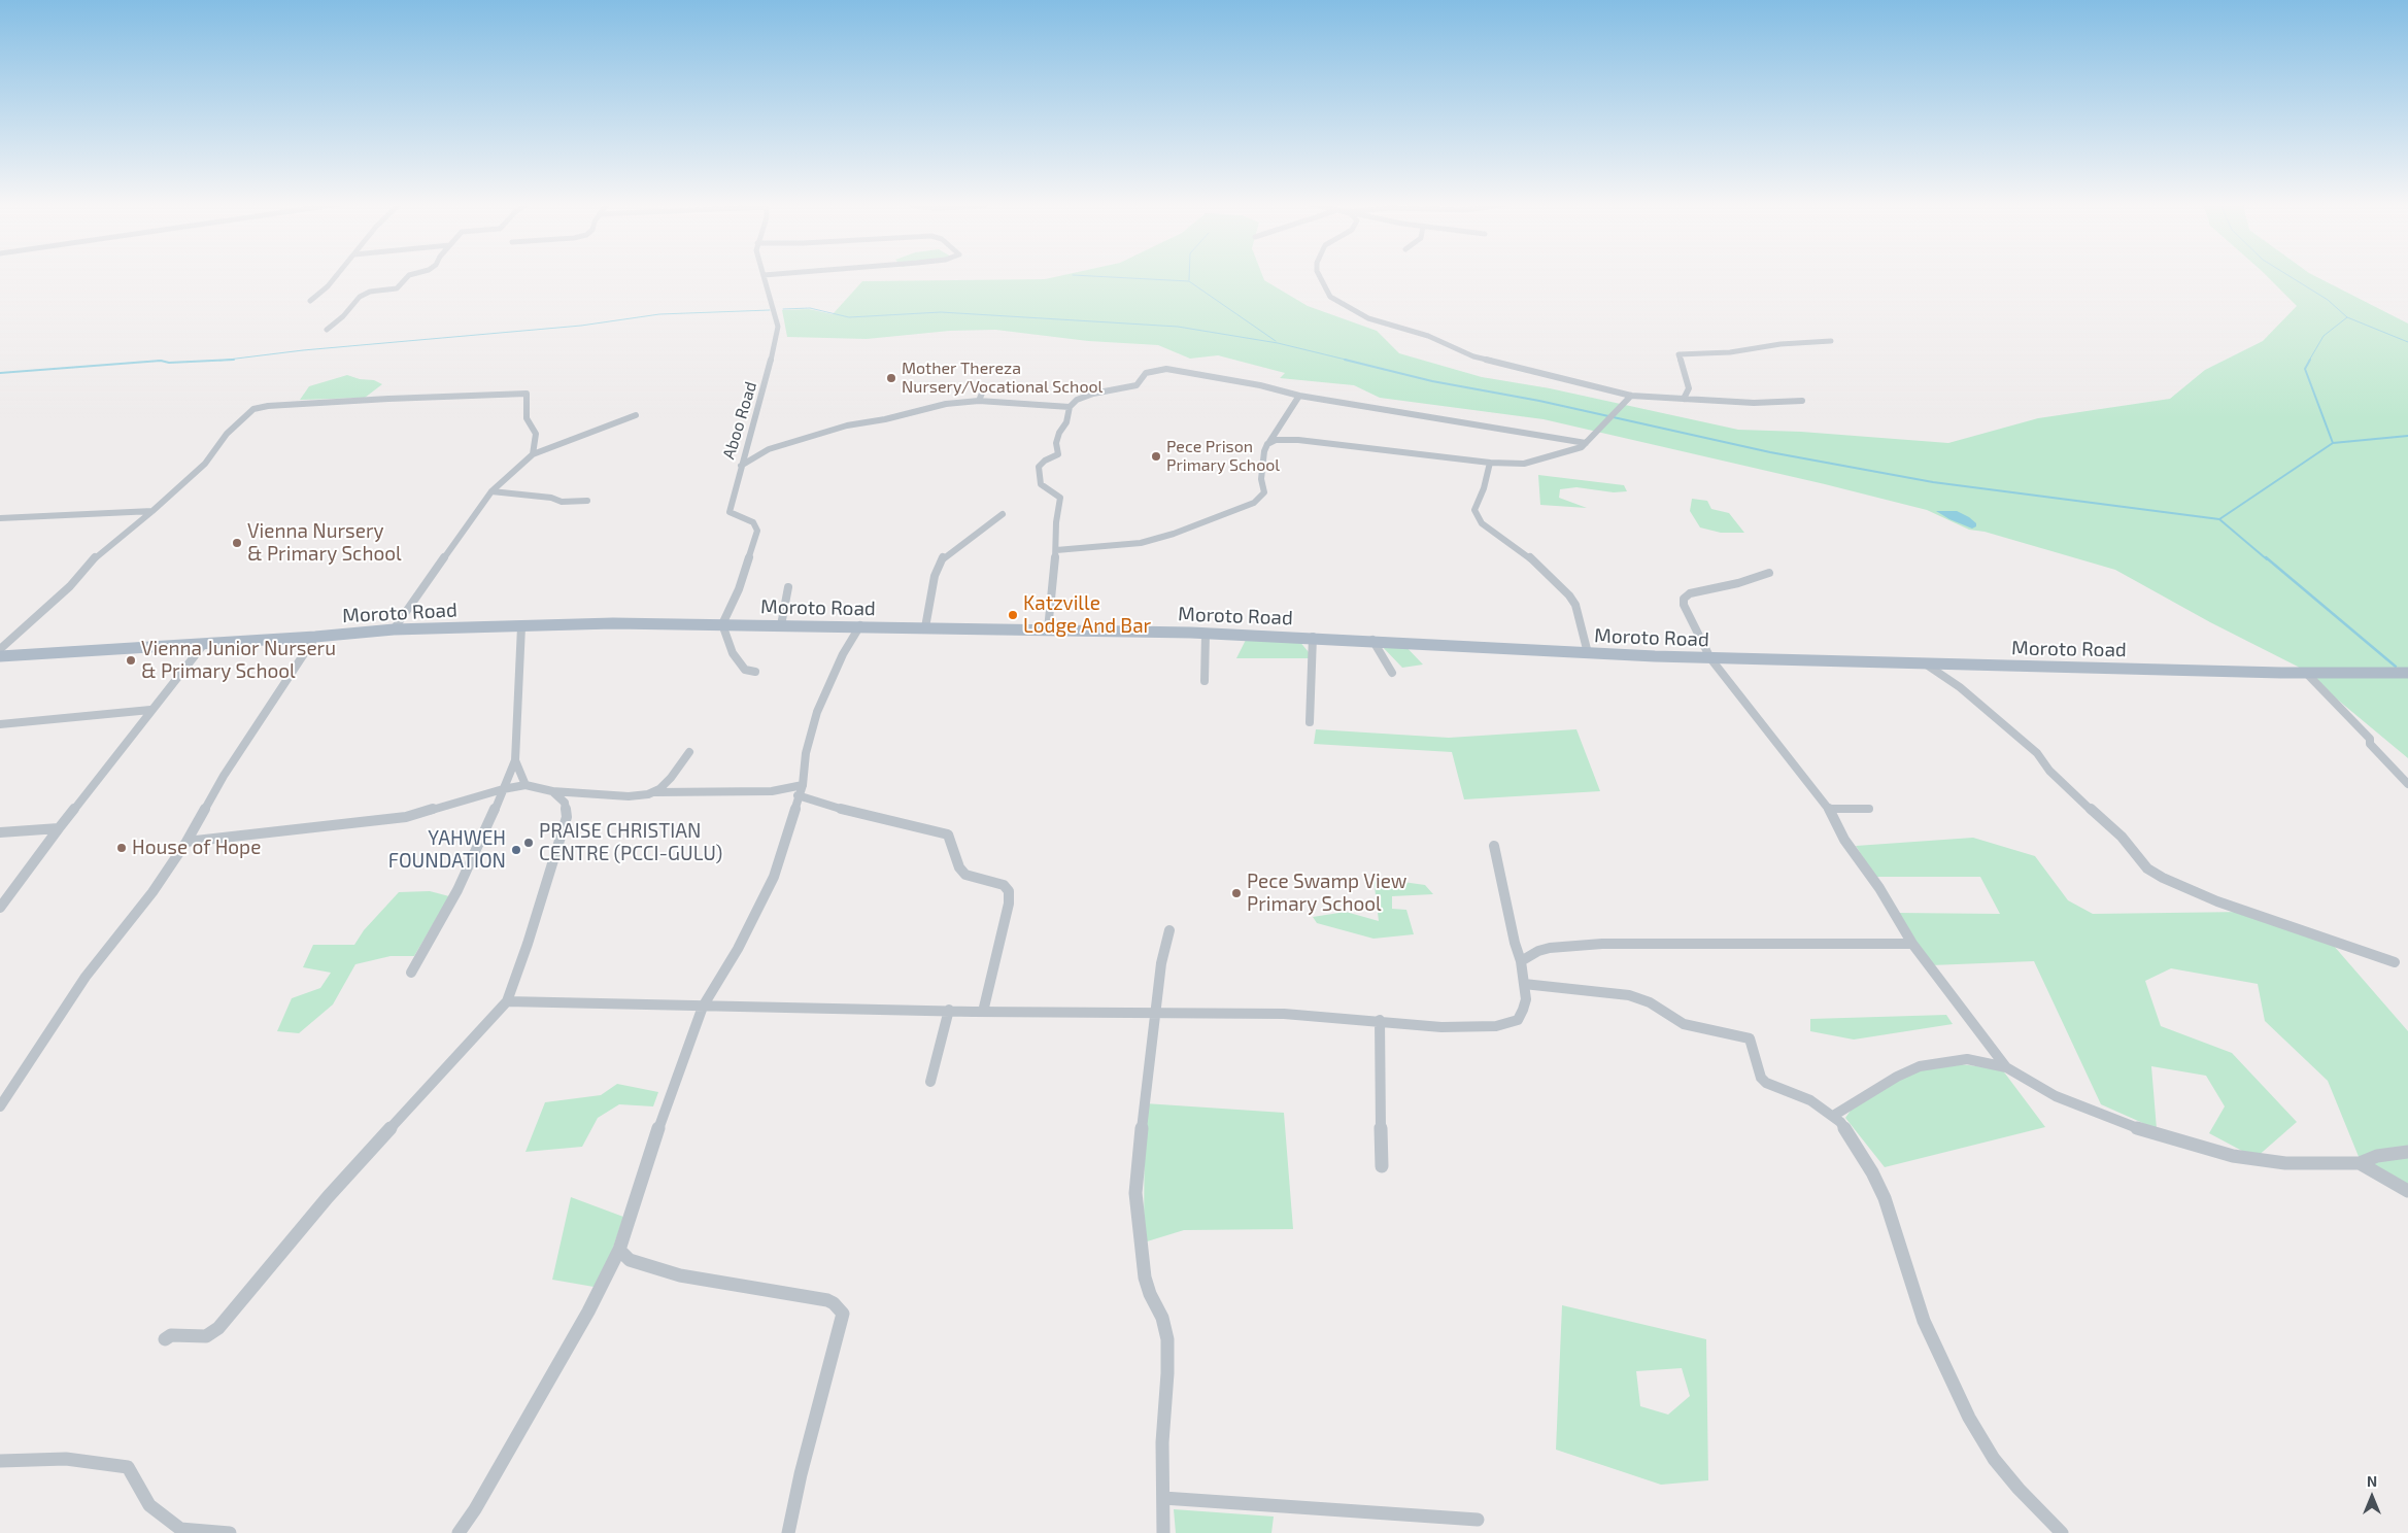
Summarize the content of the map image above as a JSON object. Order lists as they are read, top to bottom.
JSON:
{
  "streets": {
    "main road": ["Moroto Road"],
    "street": ["Aboo Road"]
  },
  "crossings": [
    ["Aboo Road", "Moroto Road"]
  ],
  "places": [
    "Mother Thereza Nursery/Vocational School",
    "Pece Prison Primary School",
    "Vienna Nursery & Primary School",
    "Katzville Lodge And Bar",
    "Vienna Junior Nurseru & Primary School",
    "PRAISE CHRISTIAN CENTRE (PCCI-GULU)",
    "House of Hope",
    "YAHWEH FOUNDATION",
    "Pece Swamp View Primary School"
  ],
  "north": "top"
}
